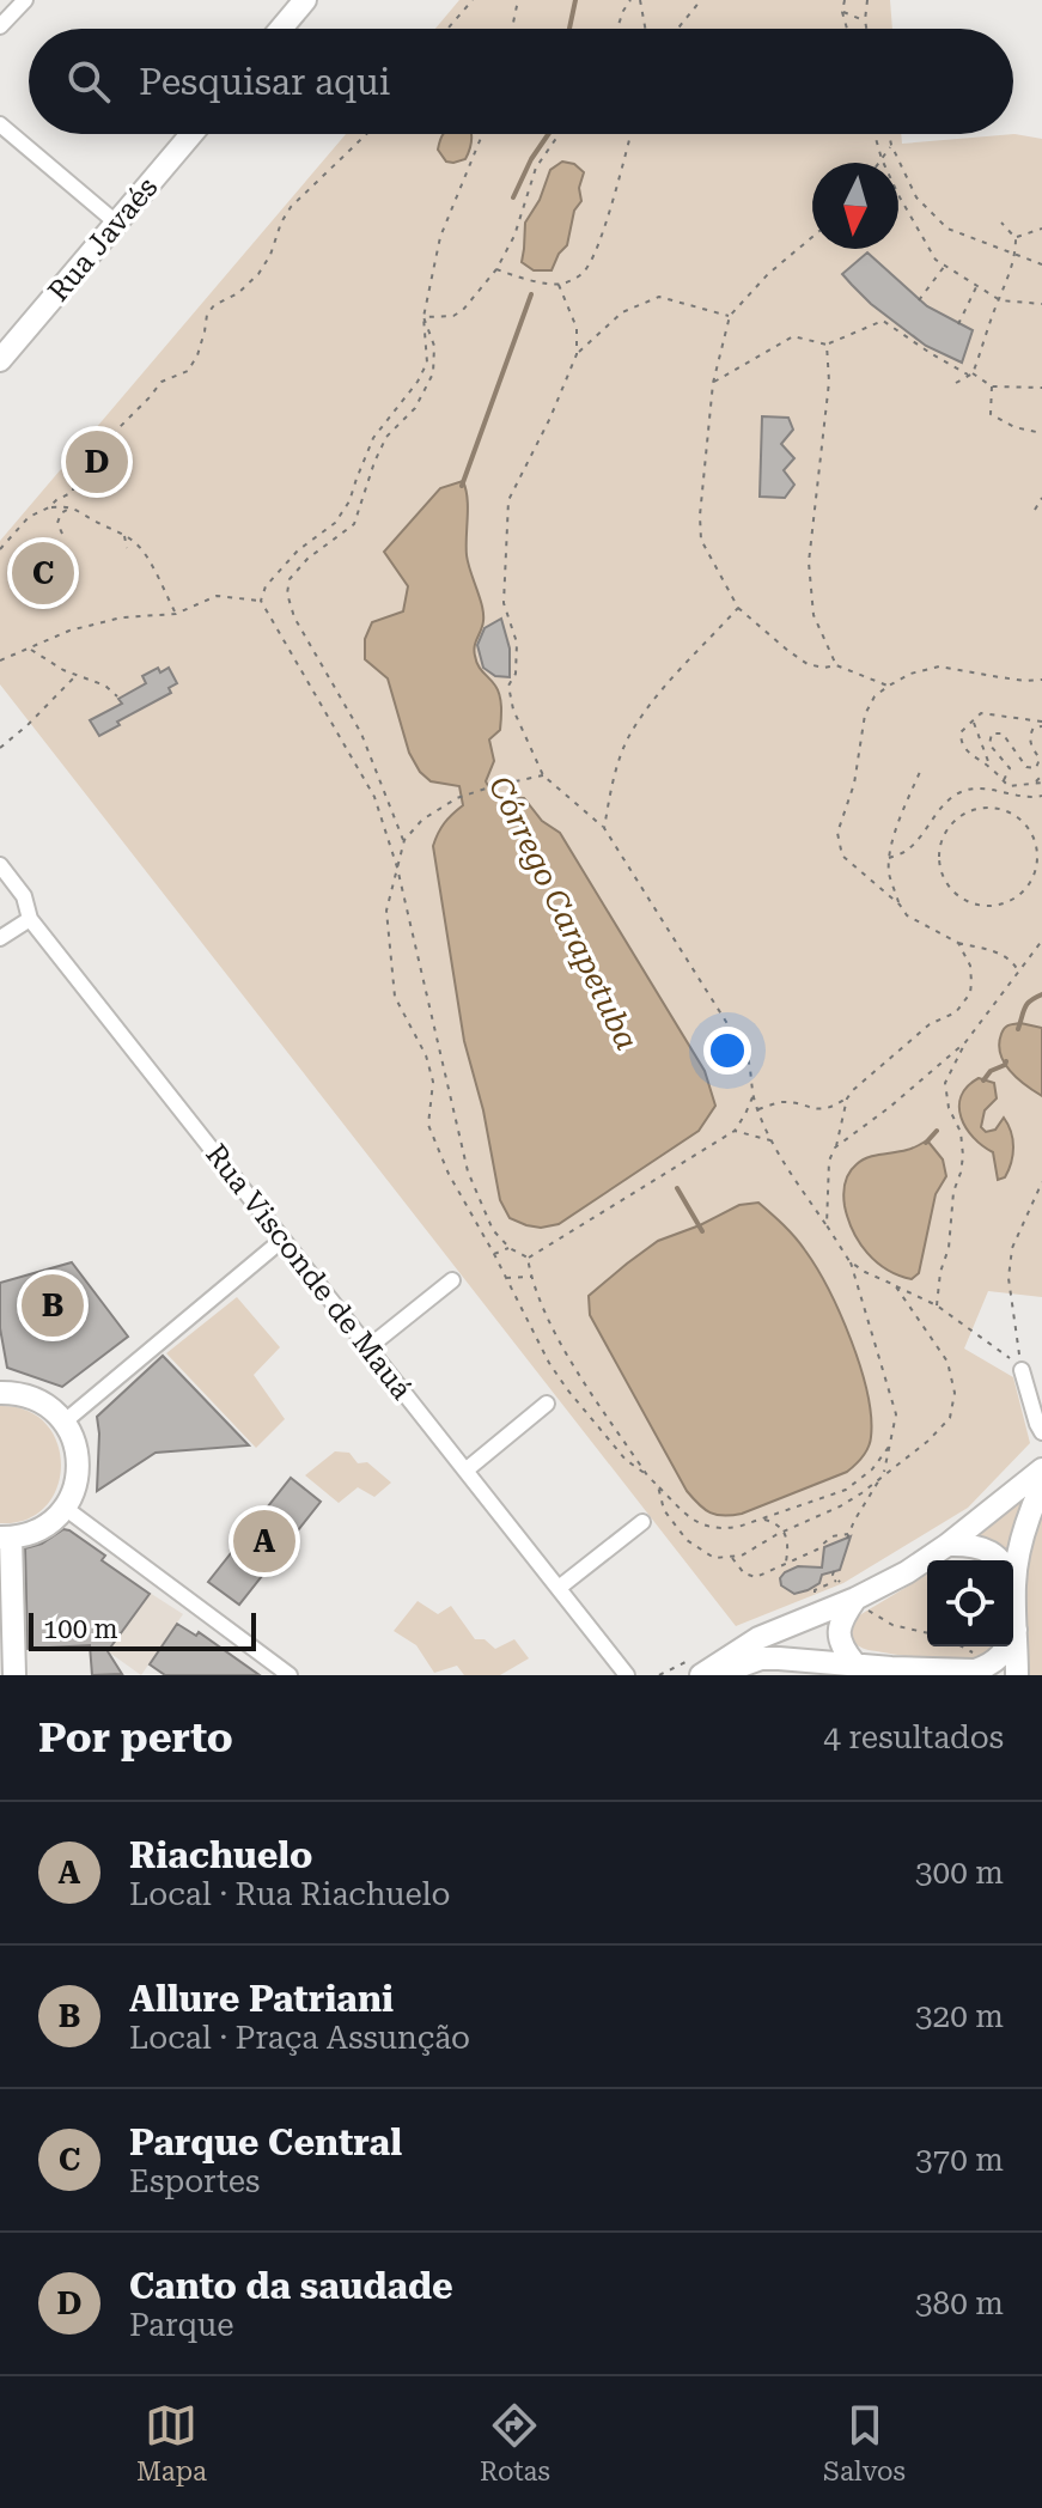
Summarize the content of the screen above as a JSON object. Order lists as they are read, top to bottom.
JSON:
{
  "streets": {
    "street": ["Rua Javaés", "Rua Visconde de Mauá"]
  },
  "water": ["Córrego Carapetuba"],
  "scale_bar": "100 m",
  "north": "bottom",
  "page": {
    "search": "Pesquisar aqui",
    "pins": [
      "D",
      "C",
      "B",
      "A"
    ],
    "scale": "100 m",
    "heading": ["Por perto", "4 resultados"],
    "list": [
      {
        "mark": "A",
        "name": "Riachuelo",
        "note": "Local · Rua Riachuelo",
        "value": "300 m"
      },
      {
        "mark": "B",
        "name": "Allure Patriani",
        "note": "Local · Praça Assunção",
        "value": "320 m"
      },
      {
        "mark": "C",
        "name": "Parque Central",
        "note": "Esportes",
        "value": "370 m"
      },
      {
        "mark": "D",
        "name": "Canto da saudade",
        "note": "Parque",
        "value": "380 m"
      }
    ],
    "nav": ["Mapa", "Rotas", "Salvos"]
  }
}
